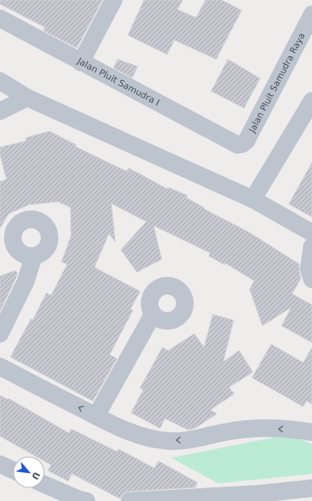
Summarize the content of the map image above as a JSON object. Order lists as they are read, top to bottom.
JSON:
{
  "streets": {
    "street": ["Jalan Pluit Samudra I", "Jalan Pluit Samudra Raya"]
  },
  "crossings": [
    ["Jalan Pluit Samudra I", "Jalan Pluit Samudra Raya"]
  ],
  "north": "bottom right"
}
